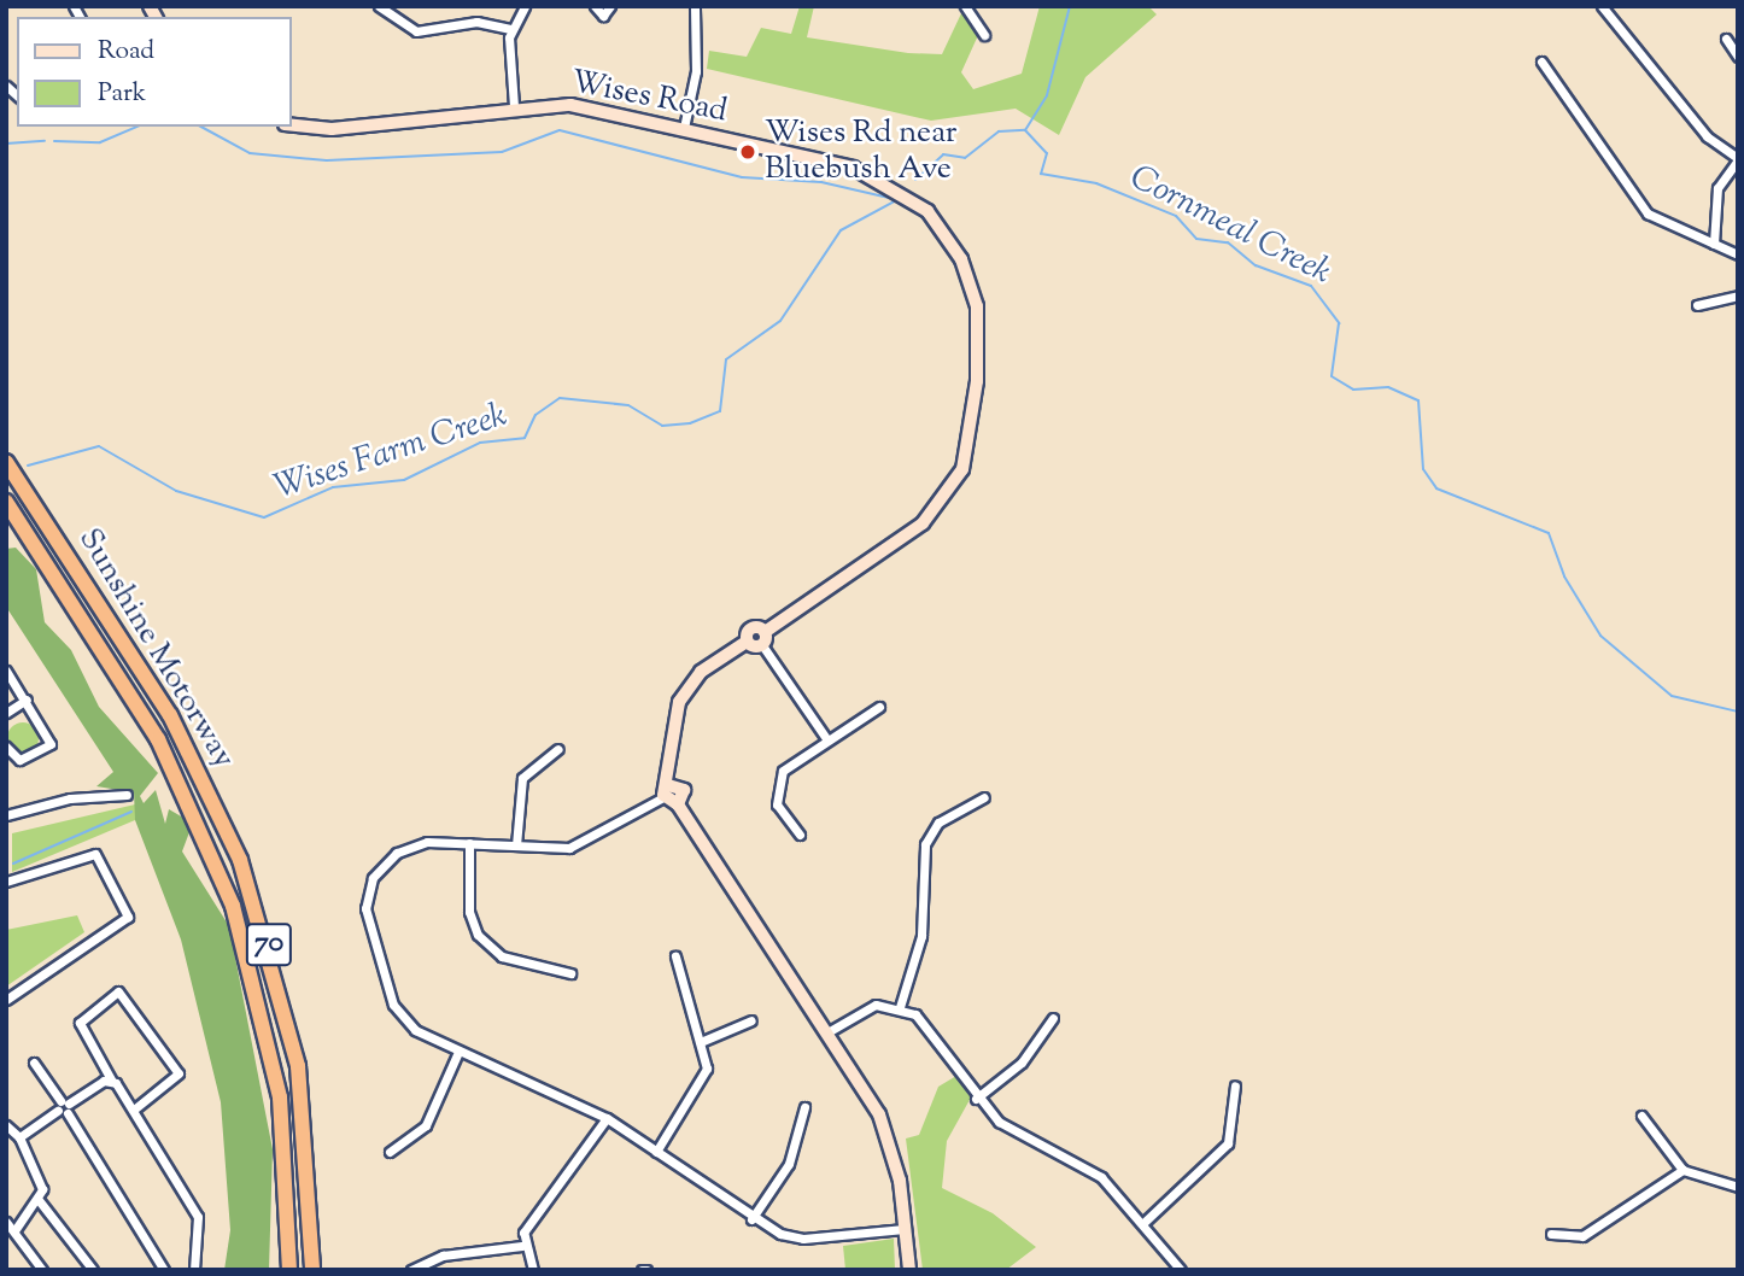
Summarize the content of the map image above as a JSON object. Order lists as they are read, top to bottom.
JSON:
{
  "streets": {
    "highway": ["Sunshine Motorway", "70"],
    "street": ["Wises Road"]
  },
  "water": ["Cornmeal Creek", "Wises Farm Creek"],
  "places": ["Wises Rd near Bluebush Ave"],
  "legend": ["Road", "Park"]
}
